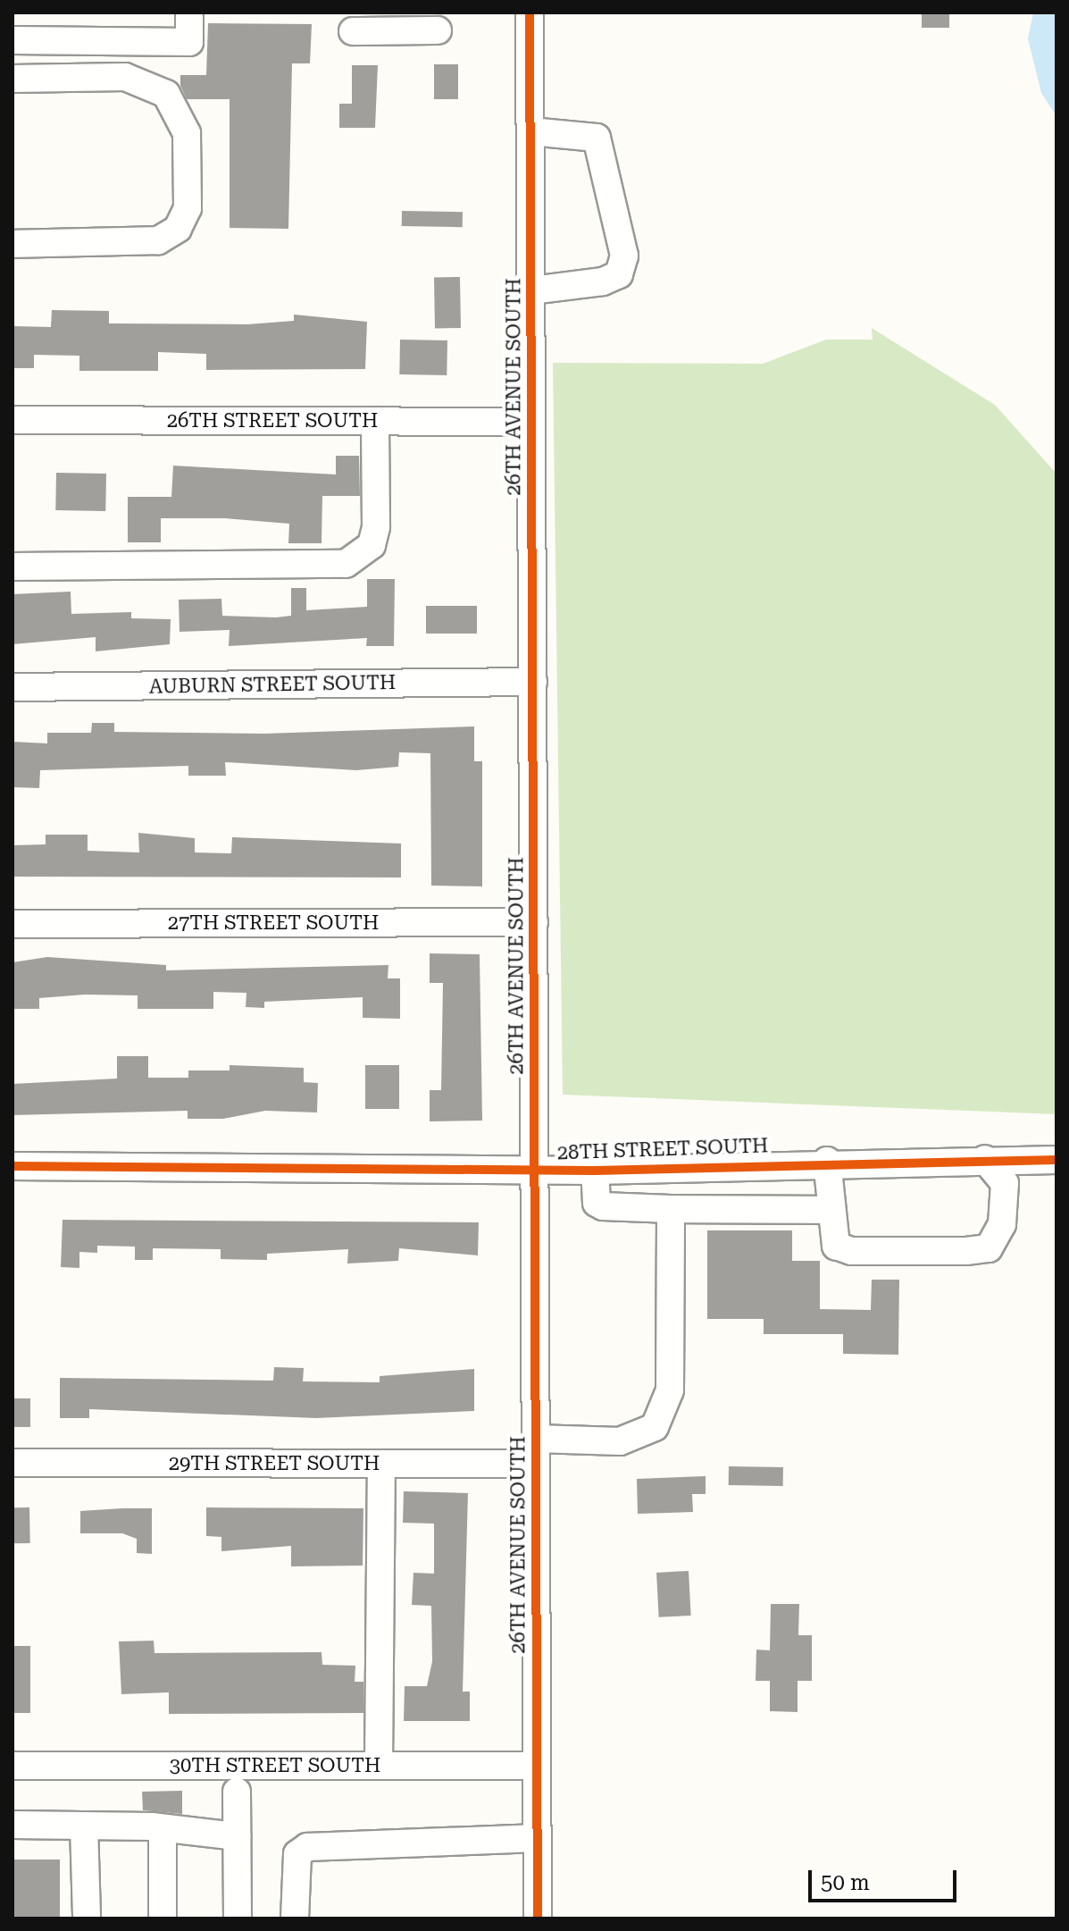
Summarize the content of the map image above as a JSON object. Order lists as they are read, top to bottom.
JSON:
{
  "streets": {
    "street": [
      "26TH AVENUE SOUTH",
      "26TH STREET SOUTH",
      "AUBURN STREET SOUTH",
      "27TH STREET SOUTH",
      "28TH STREET SOUTH",
      "29TH STREET SOUTH",
      "30TH STREET SOUTH"
    ]
  },
  "crossings": [
    ["26TH AVENUE SOUTH", "26TH STREET SOUTH"],
    ["26TH AVENUE SOUTH", "AUBURN STREET SOUTH"],
    ["26TH AVENUE SOUTH", "27TH STREET SOUTH"],
    ["26TH AVENUE SOUTH", "28TH STREET SOUTH"],
    ["26TH AVENUE SOUTH", "29TH STREET SOUTH"],
    ["26TH AVENUE SOUTH", "30TH STREET SOUTH"]
  ],
  "scale_bar": "50 m"
}
